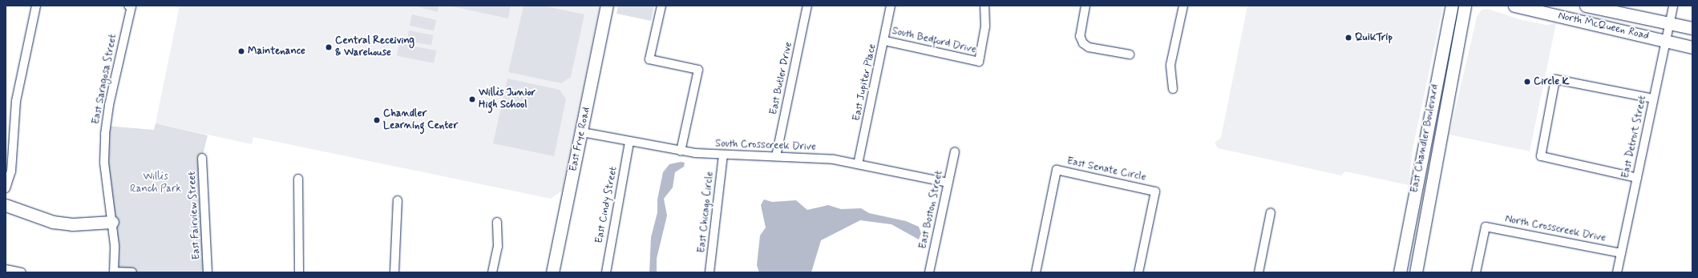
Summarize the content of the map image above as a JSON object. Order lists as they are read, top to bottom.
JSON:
{
  "streets": {
    "main road": ["North McQueen Road", "East Chandler Boulevard", "East Frye Road"],
    "street": [
      "South Bedford Drive",
      "East Butler Drive",
      "East Saragosa Street",
      "East Jupiter Place",
      "East Detroit Street",
      "South Crosscreek Drive",
      "East Senate Circle",
      "East Cindy Street",
      "East Boston Street",
      "East Chicago Circle",
      "East Fairview Street",
      "North Crosscreek Drive"
    ]
  },
  "crossings": [
    ["North McQueen Road", "East Detroit Street"],
    ["South Bedford Drive", "East Jupiter Place"],
    ["East Butler Drive", "South Crosscreek Drive"],
    ["East Jupiter Place", "South Crosscreek Drive"],
    ["East Detroit Street", "North Crosscreek Drive"],
    ["East Frye Road", "South Crosscreek Drive"],
    ["South Crosscreek Drive", "East Cindy Street"],
    ["South Crosscreek Drive", "East Boston Street"],
    ["South Crosscreek Drive", "East Chicago Circle"]
  ],
  "parks": ["Willis Ranch Park"],
  "places": [
    "QuikTrip",
    "Central Receiving & Warehouse",
    "Maintenance",
    "Circle K",
    "Willis Junior High School",
    "Chandler Learning Center"
  ]
}
